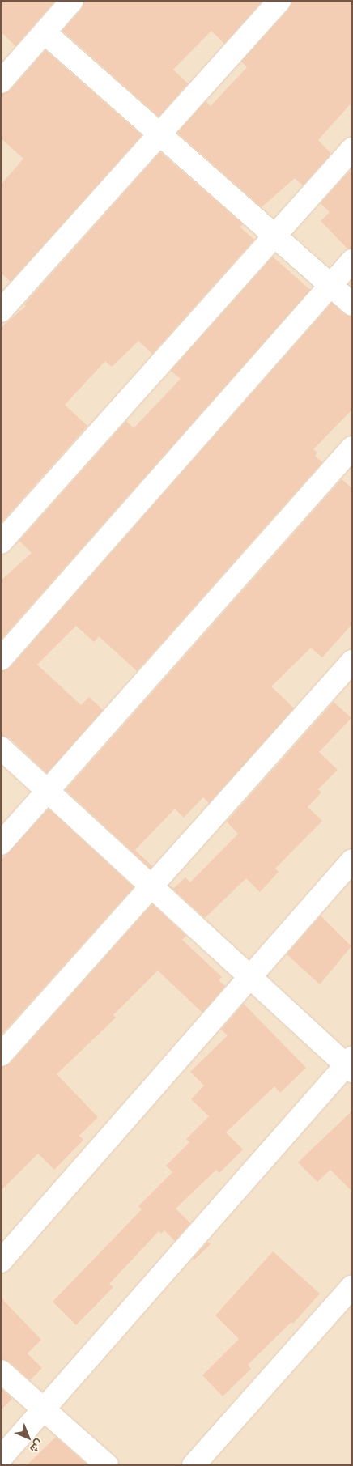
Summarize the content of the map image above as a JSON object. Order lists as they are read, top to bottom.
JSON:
{
  "north": "bottom right"
}
